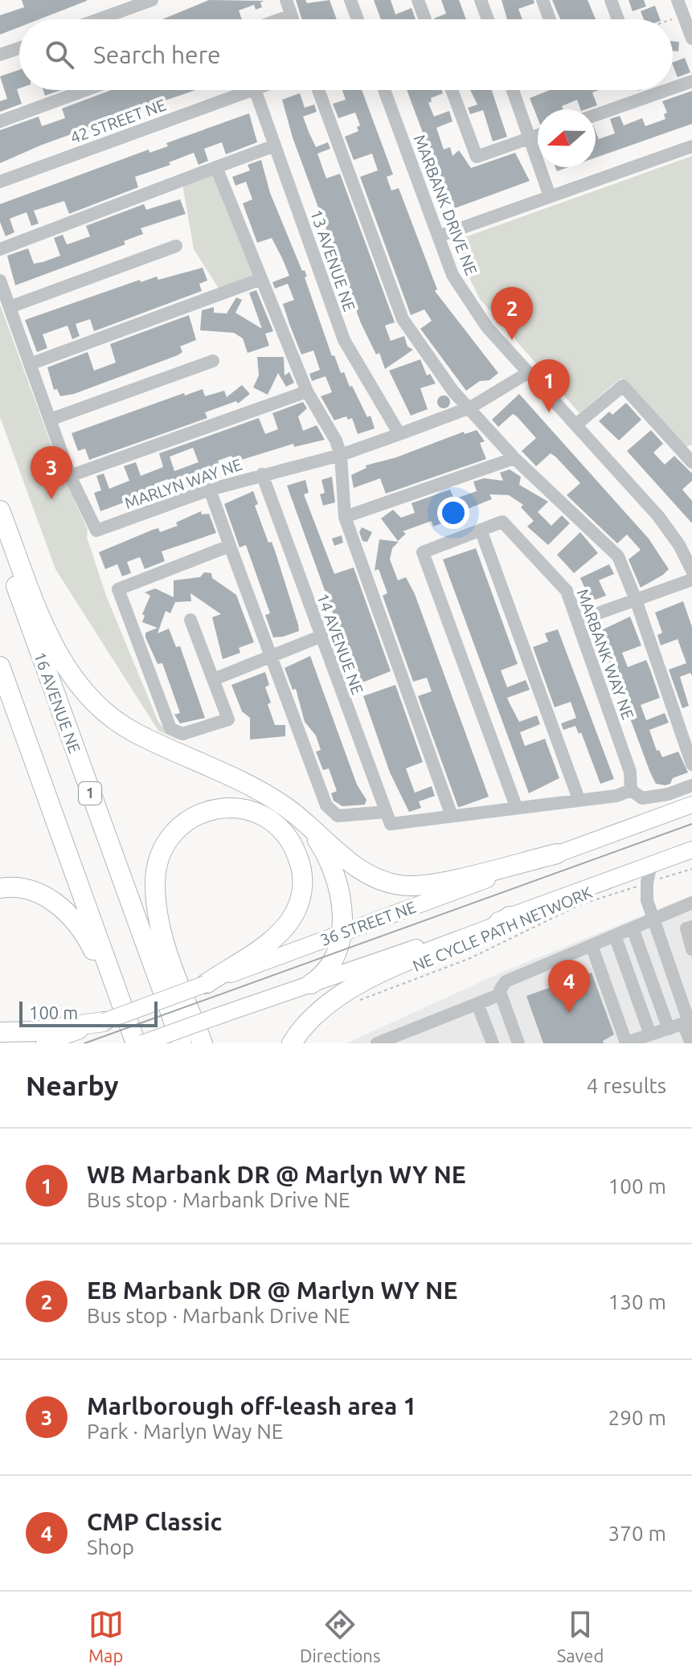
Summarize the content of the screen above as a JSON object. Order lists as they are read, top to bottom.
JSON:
{
  "streets": {
    "highway": ["16 AVENUE NE", "1"],
    "main road": ["36 STREET NE"],
    "street": [
      "42 STREET NE",
      "MARBANK DRIVE NE",
      "13 AVENUE NE",
      "MARLYN WAY NE",
      "14 AVENUE NE",
      "MARBANK WAY NE"
    ],
    "path": ["NE CYCLE PATH NETWORK"]
  },
  "crossings": [
    ["MARBANK DRIVE NE", "MARLYN WAY NE"],
    ["13 AVENUE NE", "MARLYN WAY NE"],
    ["MARLYN WAY NE", "14 AVENUE NE"]
  ],
  "scale_bar": "100 m",
  "north": "left",
  "page": {
    "search": "Search here",
    "pins": [
      "2",
      "1",
      "3",
      "4"
    ],
    "scale": "100 m",
    "heading": ["Nearby", "4 results"],
    "list": [
      {
        "mark": "1",
        "name": "WB Marbank DR @ Marlyn WY NE",
        "note": "Bus stop · Marbank Drive NE",
        "value": "100 m"
      },
      {
        "mark": "2",
        "name": "EB Marbank DR @ Marlyn WY NE",
        "note": "Bus stop · Marbank Drive NE",
        "value": "130 m"
      },
      {
        "mark": "3",
        "name": "Marlborough off-leash area 1",
        "note": "Park · Marlyn Way NE",
        "value": "290 m"
      },
      {
        "mark": "4",
        "name": "CMP Classic",
        "note": "Shop",
        "value": "370 m"
      }
    ],
    "nav": ["Map", "Directions", "Saved"]
  }
}
